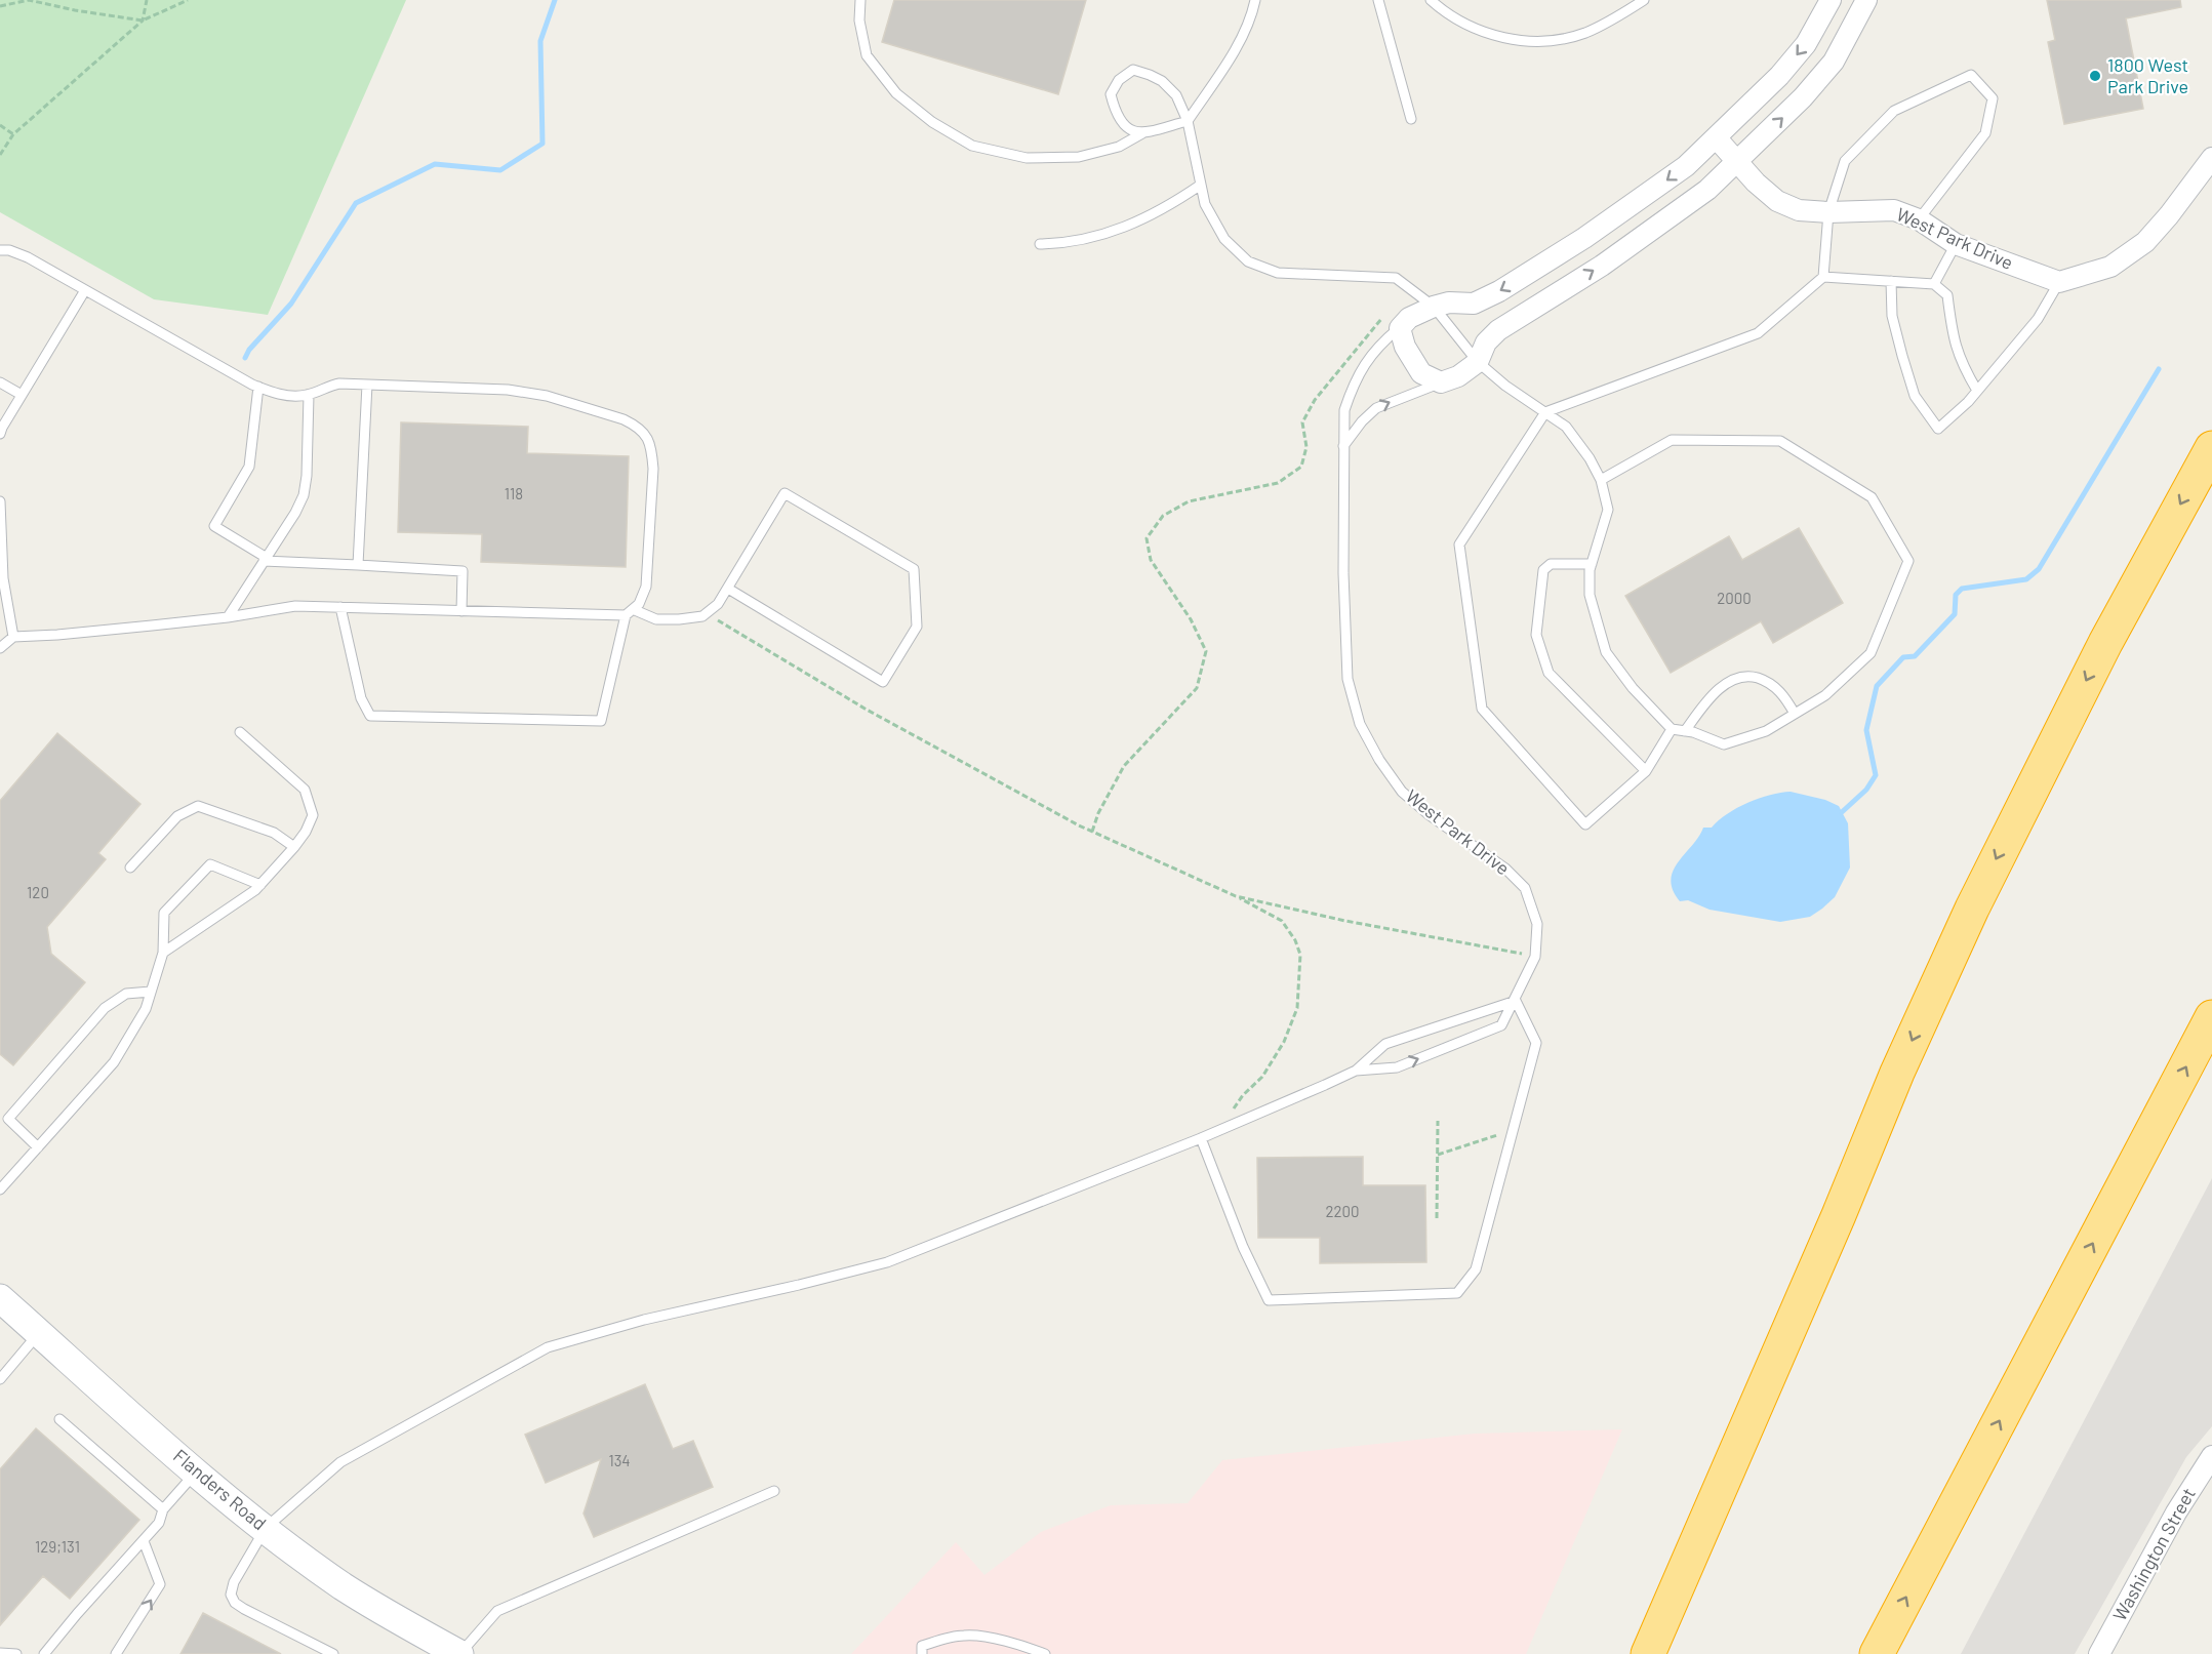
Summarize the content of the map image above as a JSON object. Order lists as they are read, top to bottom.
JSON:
{
  "streets": {
    "main road": ["Flanders Road"],
    "street": ["West Park Drive", "Washington Street"]
  },
  "crossings": [
    ["West Park Drive", "Flanders Road"]
  ],
  "places": ["1800 West Park Drive"],
  "house_numbers": [
    "118",
    "2000",
    "120",
    "2200",
    "134",
    "129;131"
  ]
}
